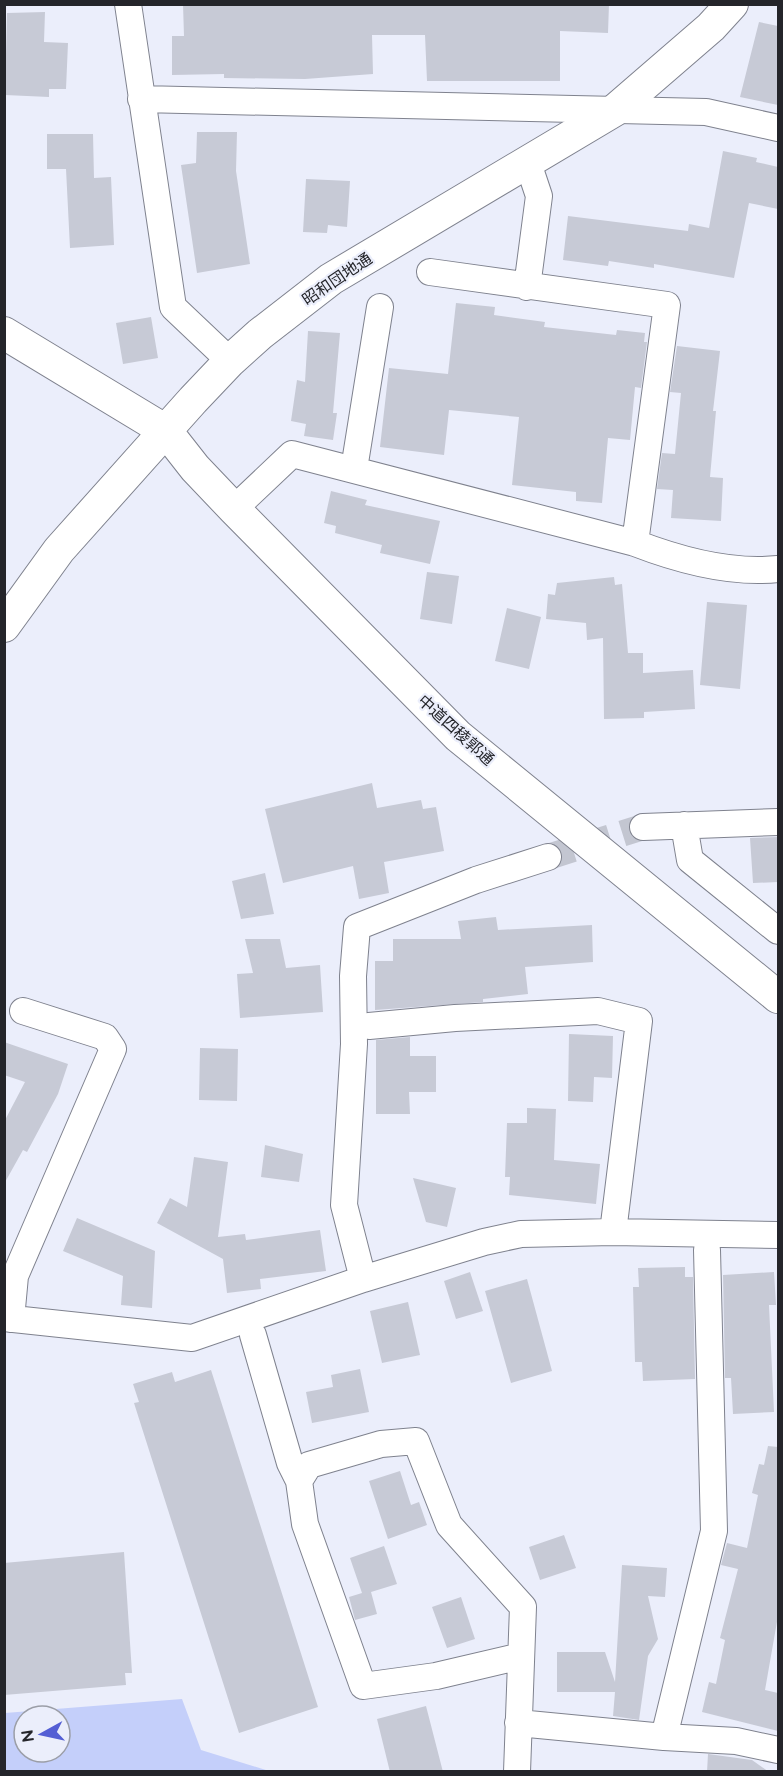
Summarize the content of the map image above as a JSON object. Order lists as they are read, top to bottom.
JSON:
{
  "streets": {
    "street": ["昭和団地通", "中道四稜郭通"]
  },
  "crossings": [
    ["昭和団地通", "中道四稜郭通"]
  ],
  "north": "left"
}
